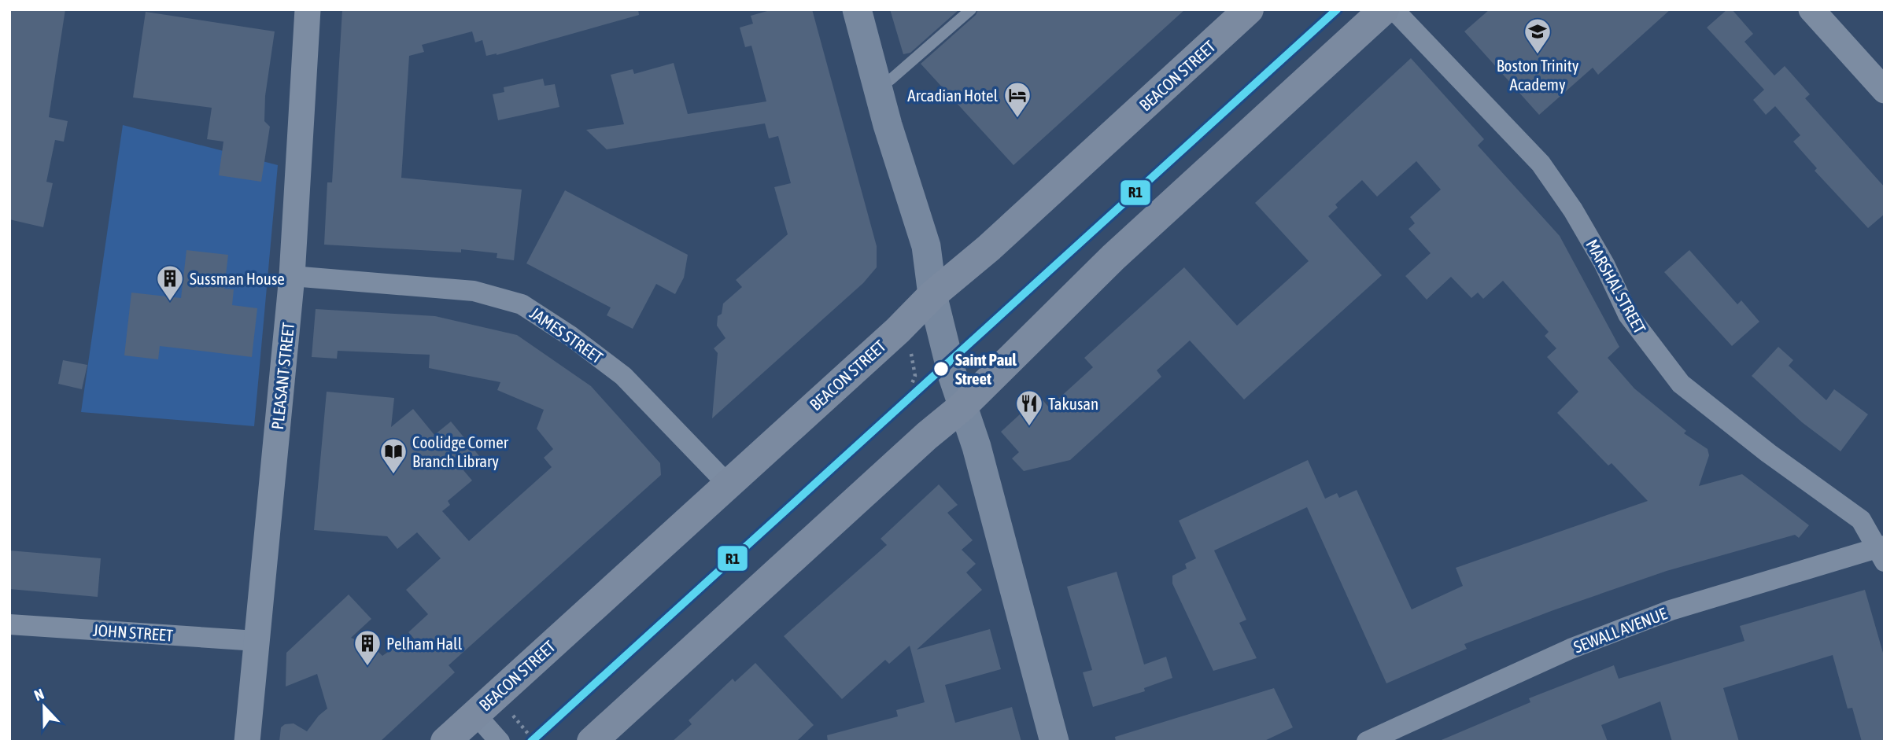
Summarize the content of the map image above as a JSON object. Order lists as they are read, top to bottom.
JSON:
{
  "streets": {
    "main road": ["BEACON STREET"],
    "street": [
      "MARSHAL STREET",
      "JAMES STREET",
      "PLEASANT STREET",
      "SEWALL AVENUE",
      "JOHN STREET"
    ]
  },
  "crossings": [
    ["BEACON STREET", "JAMES STREET"],
    ["MARSHAL STREET", "SEWALL AVENUE"],
    ["JAMES STREET", "PLEASANT STREET"],
    ["PLEASANT STREET", "JOHN STREET"]
  ],
  "places": {
    "school or university": ["Boston Trinity Academy"],
    "hotel": ["Arcadian Hotel"],
    "building": ["Sussman House", "Pelham Hall"],
    "other": ["Saint Paul Street"],
    "restaurant": ["Takusan"],
    "library": ["Coolidge Corner Branch Library"]
  },
  "lines": ["transit line R1"],
  "north": "top"
}
